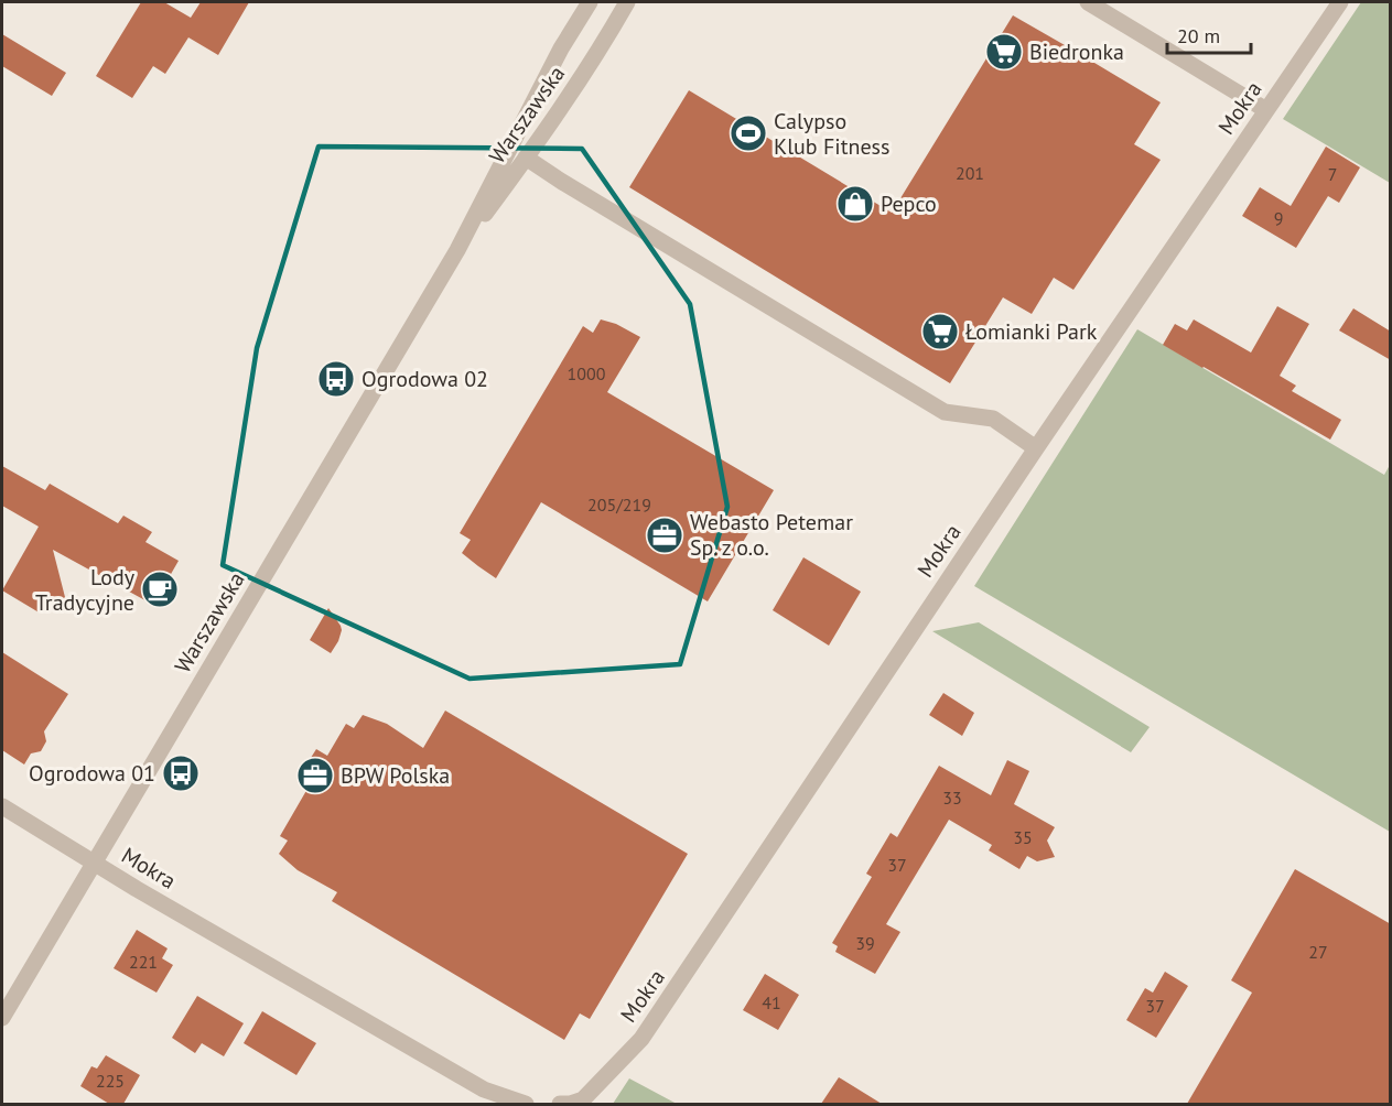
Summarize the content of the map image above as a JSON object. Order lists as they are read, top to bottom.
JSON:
{
  "streets": {
    "street": ["Mokra", "Warszawska"]
  },
  "crossings": [
    ["Mokra", "Warszawska"]
  ],
  "places": {
    "supermarket": ["Biedronka", "Łomianki Park"],
    "sports": ["Calypso Klub Fitness"],
    "shop": ["Pepco"],
    "bus stop": ["Ogrodowa 02", "Ogrodowa 01"],
    "office": ["Webasto Petemar Sp. z o.o.", "BPW Polska"],
    "cafe": ["Lody Tradycyjne"]
  },
  "house_numbers": [
    "201",
    "7",
    "9",
    "1000",
    "205/219",
    "33",
    "35",
    "37",
    "39",
    "27",
    "221",
    "41",
    "37",
    "225"
  ],
  "scale_bar": "20 m"
}
